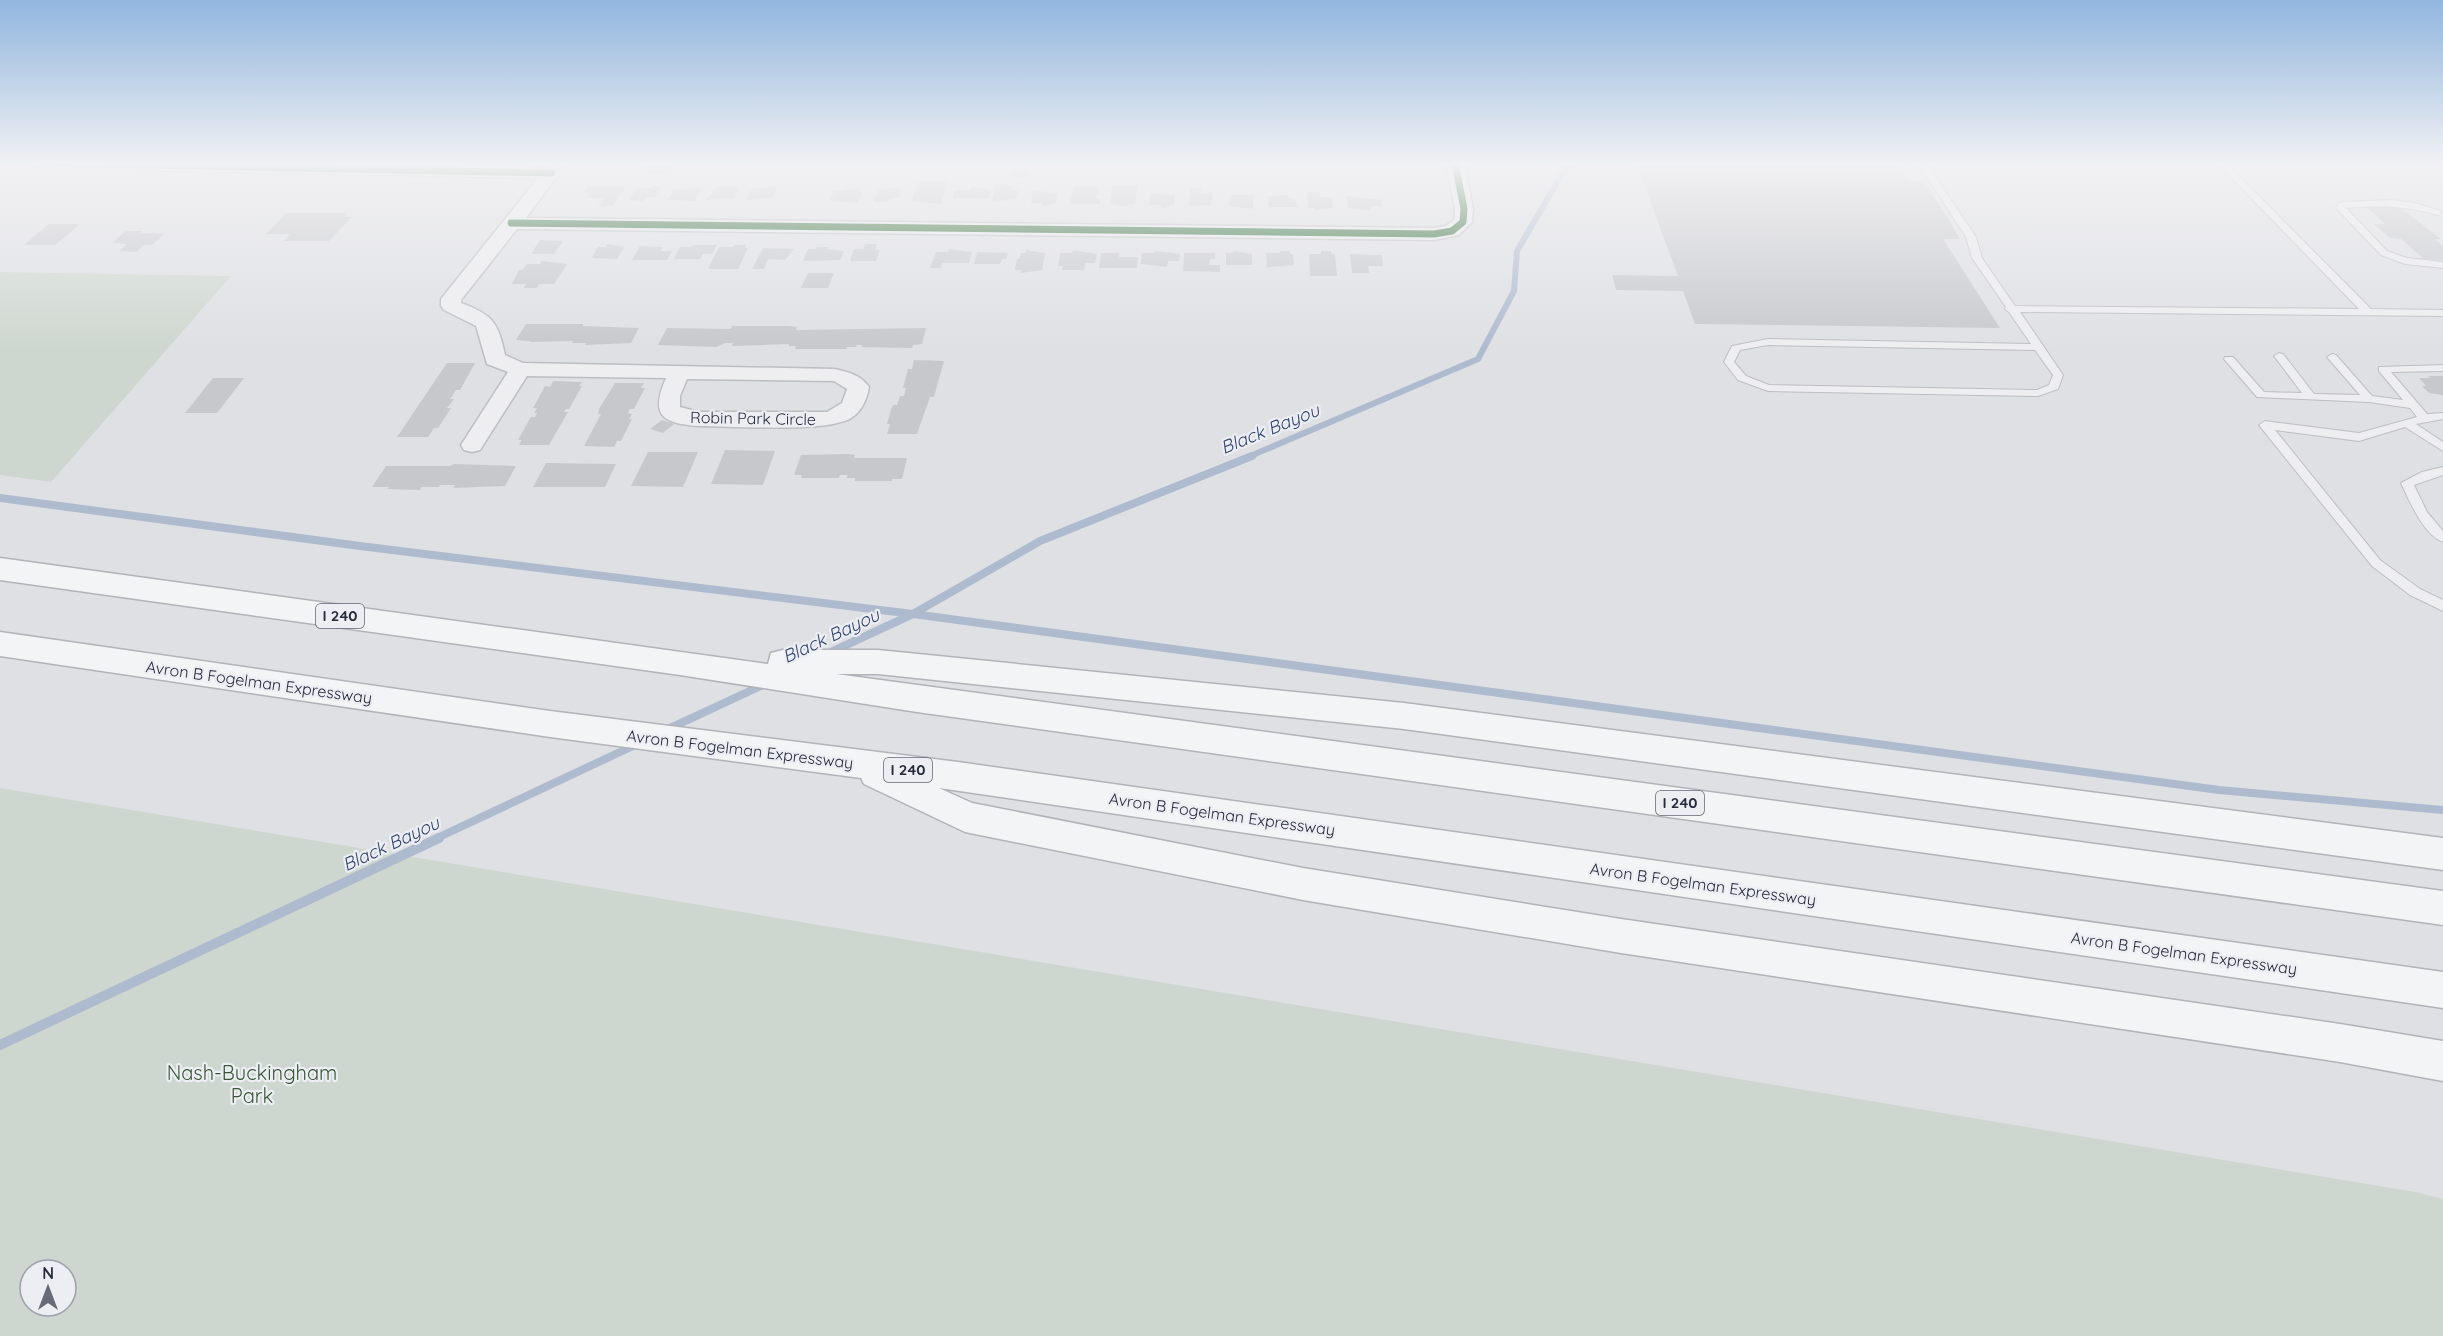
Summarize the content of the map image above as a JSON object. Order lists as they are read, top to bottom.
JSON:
{
  "streets": {
    "main road": ["I 240", "Avron B Fogelman Expressway"],
    "street": ["Robin Park Circle"]
  },
  "water": ["Black Bayou"],
  "parks": ["Nash-Buckingham Park"],
  "north": "top"
}
